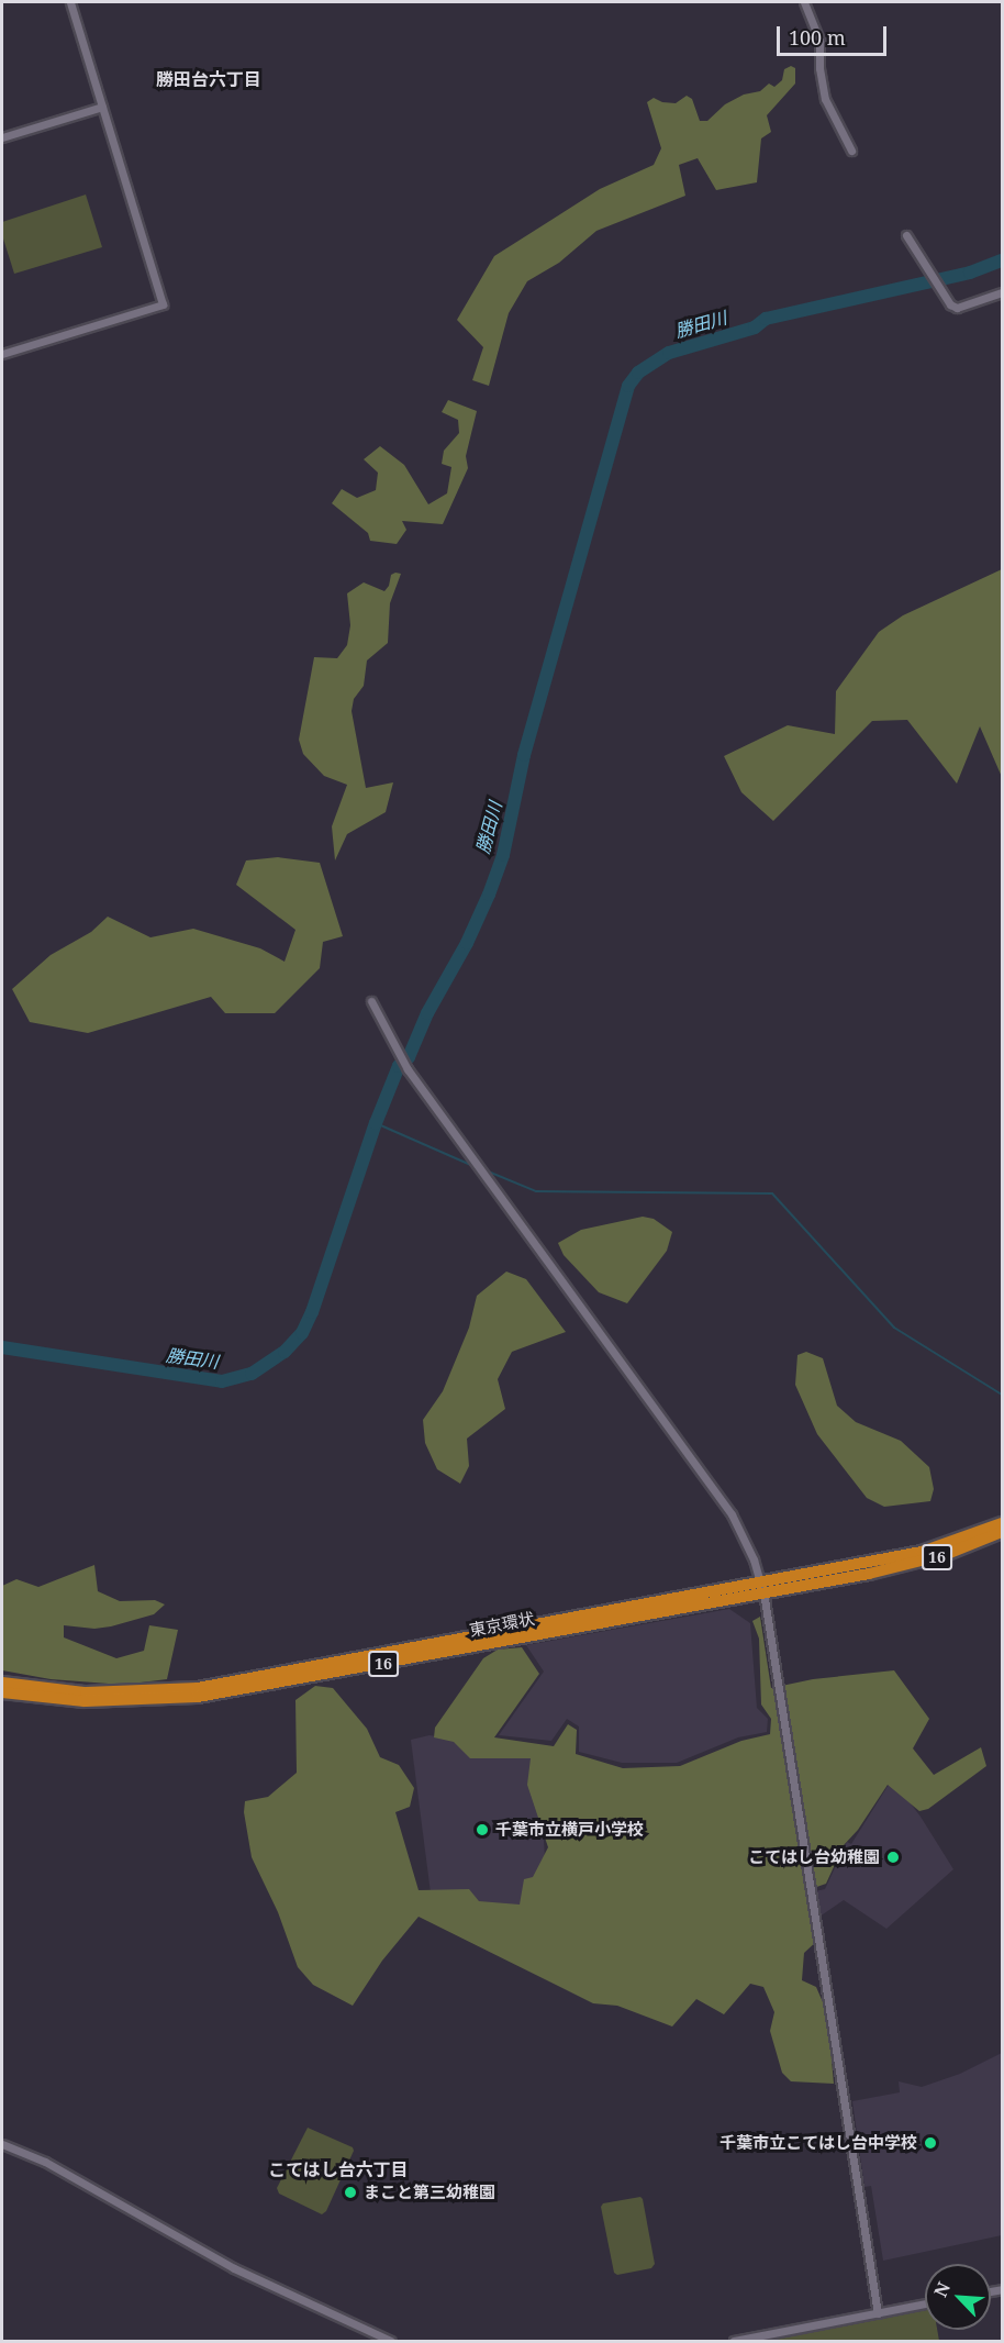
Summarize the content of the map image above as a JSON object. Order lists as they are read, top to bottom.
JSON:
{
  "streets": {
    "highway": ["16", "東京環状"]
  },
  "districts": ["勝田台六丁目", "こてはし台六丁目"],
  "water": ["勝田川"],
  "places": [
    "千葉市立横戸小学校",
    "こてはし台幼稚園",
    "千葉市立こてはし台中学校",
    "まこと第三幼稚園"
  ],
  "scale_bar": "100 m",
  "north": "top left"
}
